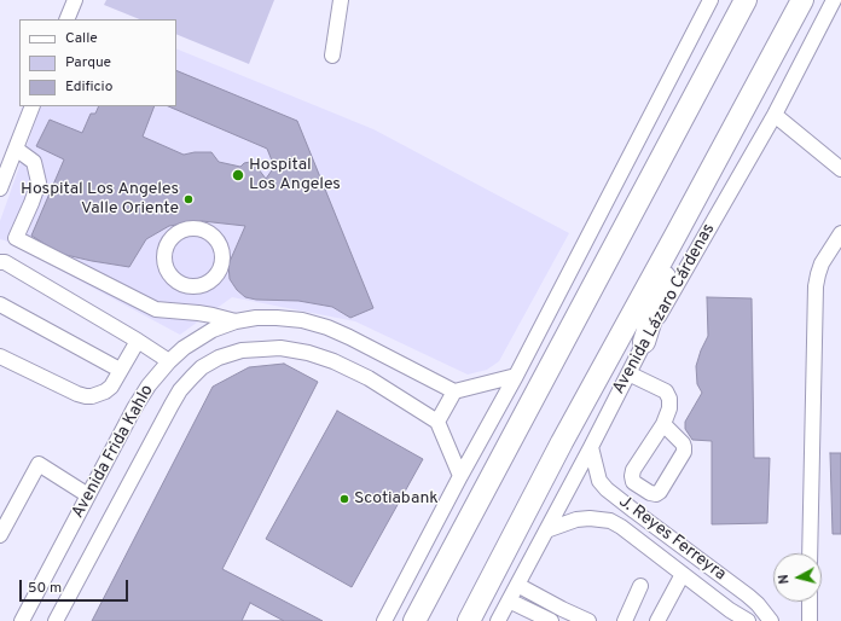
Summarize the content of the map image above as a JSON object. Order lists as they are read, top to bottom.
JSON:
{
  "streets": {
    "highway": ["Avenida Lázaro Cárdenas"],
    "street": ["Avenida Frida Kahlo", "J. Reyes Ferreyra"]
  },
  "crossings": [
    ["Avenida Lázaro Cárdenas", "J. Reyes Ferreyra"]
  ],
  "places": ["Hospital Los Angeles", "Hospital Los Angeles Valle Oriente", "Scotiabank"],
  "legend": ["Calle", "Parque", "Edificio"],
  "scale_bar": "50 m",
  "north": "left"
}
